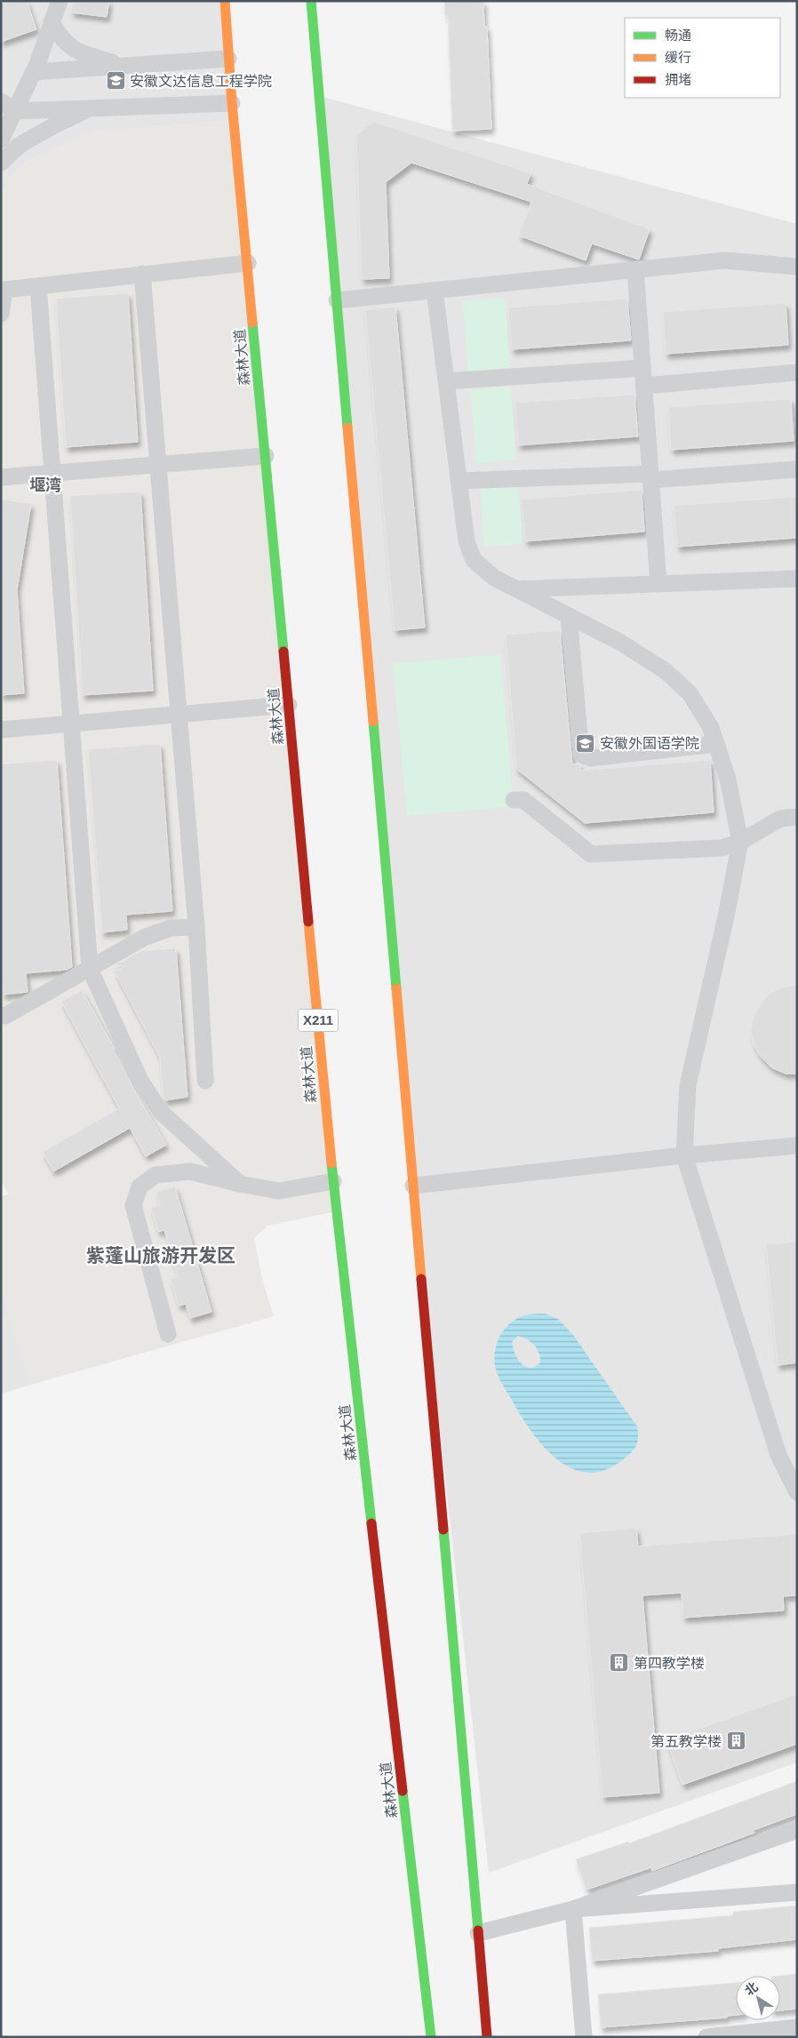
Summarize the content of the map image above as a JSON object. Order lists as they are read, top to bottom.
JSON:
{
  "streets": {
    "main road": ["森林大道", "X211"]
  },
  "districts": ["堰湾", "紫蓬山旅游开发区"],
  "places": {
    "school or university": ["安徽文达信息工程学院", "安徽外国语学院"],
    "building": ["第四教学楼", "第五教学楼"]
  },
  "legend": ["畅通", "缓行", "拥堵"],
  "north": "top left"
}
